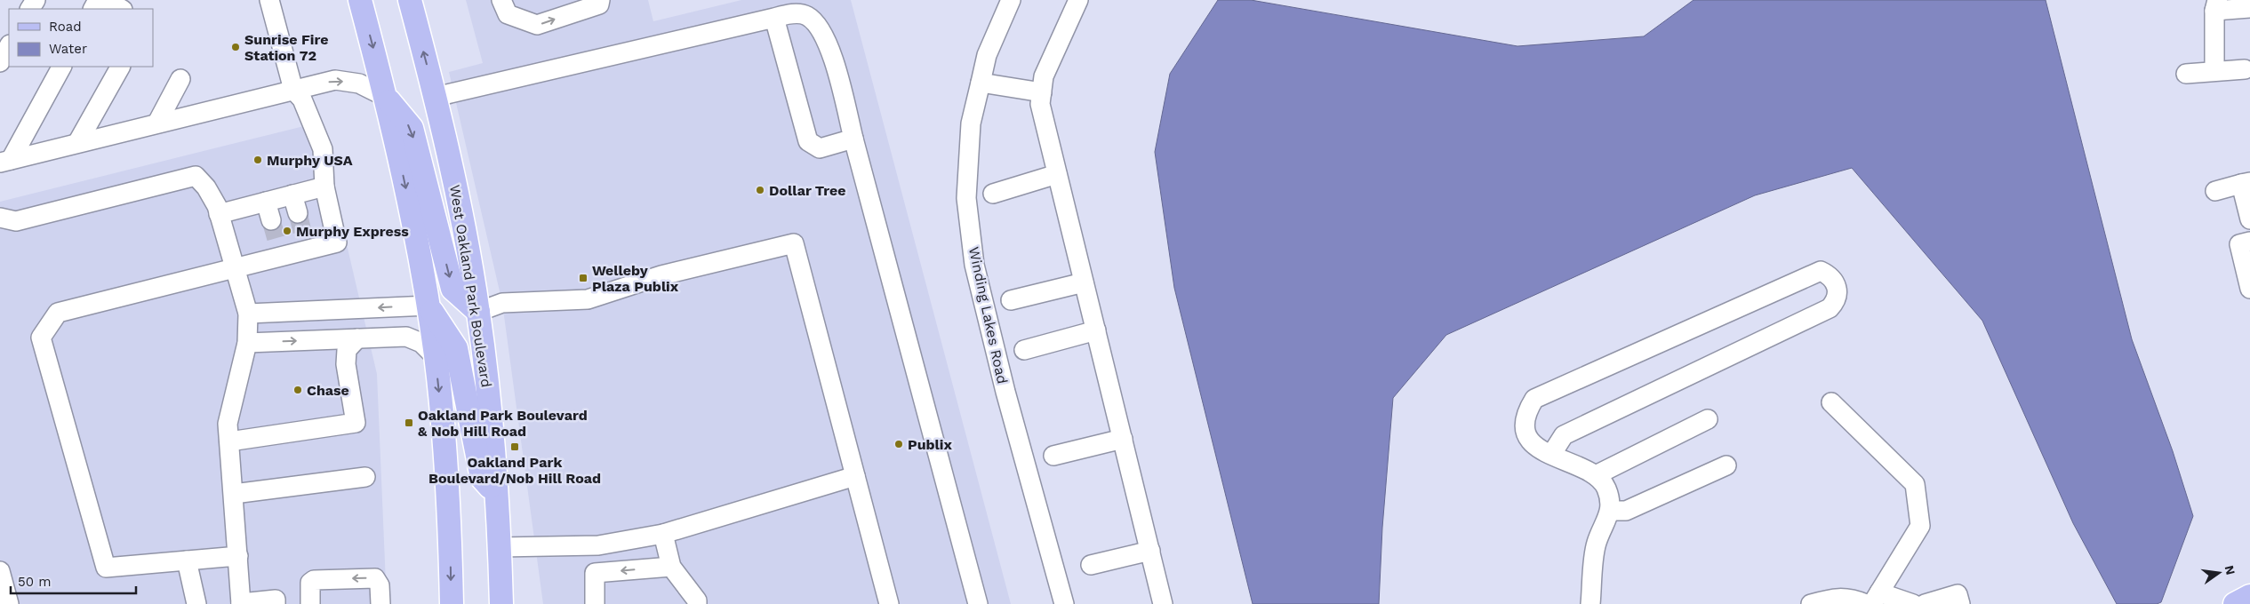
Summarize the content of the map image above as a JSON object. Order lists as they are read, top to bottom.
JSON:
{
  "streets": {
    "main road": ["West Oakland Park Boulevard"],
    "street": ["Winding Lakes Road"]
  },
  "places": {
    "other": [
      "Sunrise Fire Station 72",
      "Murphy USA",
      "Dollar Tree",
      "Murphy Express",
      "Chase",
      "Publix"
    ],
    "transit": ["Welleby Plaza Publix", "Oakland Park Boulevard & Nob Hill Road", "Oakland Park Boulevard/Nob Hill Road"]
  },
  "legend": ["Road", "Water"],
  "scale_bar": "50 m",
  "north": "right"
}
